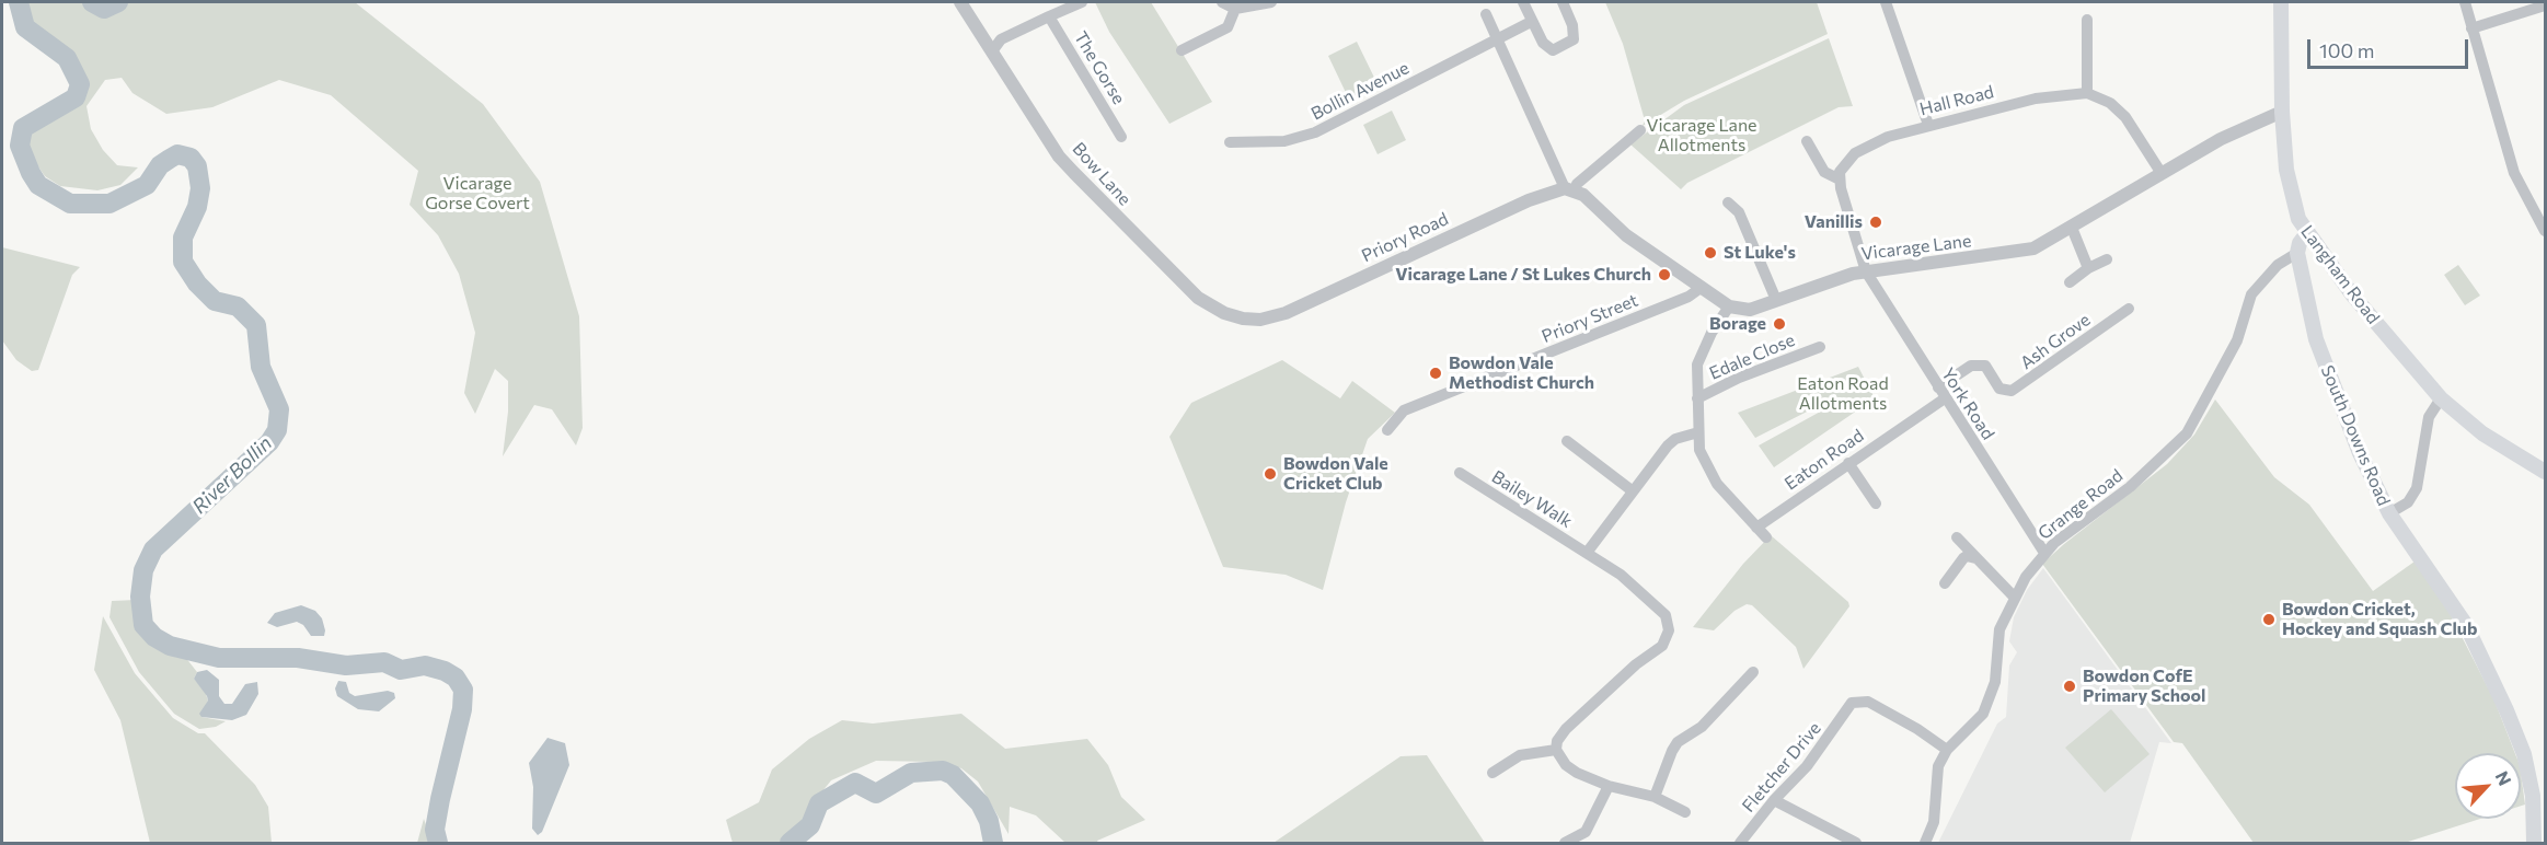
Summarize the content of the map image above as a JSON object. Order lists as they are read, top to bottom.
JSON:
{
  "streets": {
    "main road": ["Langham Road", "South Downs Road"],
    "street": [
      "The Gorse",
      "Bollin Avenue",
      "Hall Road",
      "Bow Lane",
      "Priory Road",
      "Vicarage Lane",
      "Priory Street",
      "Ash Grove",
      "Edale Close",
      "York Road",
      "Eaton Road",
      "Bailey Walk",
      "Grange Road",
      "Fletcher Drive"
    ]
  },
  "crossings": [
    ["The Gorse", "Bow Lane"],
    ["Bow Lane", "Priory Road"],
    ["Vicarage Lane", "Langham Road"],
    ["Vicarage Lane", "York Road"],
    ["Ash Grove", "York Road"],
    ["Ash Grove", "Eaton Road"],
    ["York Road", "Eaton Road"],
    ["York Road", "Grange Road"],
    ["South Downs Road", "Grange Road"],
    ["Grange Road", "Fletcher Drive"]
  ],
  "water": ["River Bollin"],
  "parks": ["Vicarage Lane Allotments", "Vicarage Gorse Covert", "Eaton Road Allotments"],
  "places": [
    "Vanillis",
    "St Luke's",
    "Vicarage Lane / St Lukes Church",
    "Borage",
    "Bowdon Vale Methodist Church",
    "Bowdon Vale Cricket Club",
    "Bowdon Cricket, Hockey and Squash Club",
    "Bowdon CofE Primary School"
  ],
  "scale_bar": "100 m",
  "north": "top right"
}
